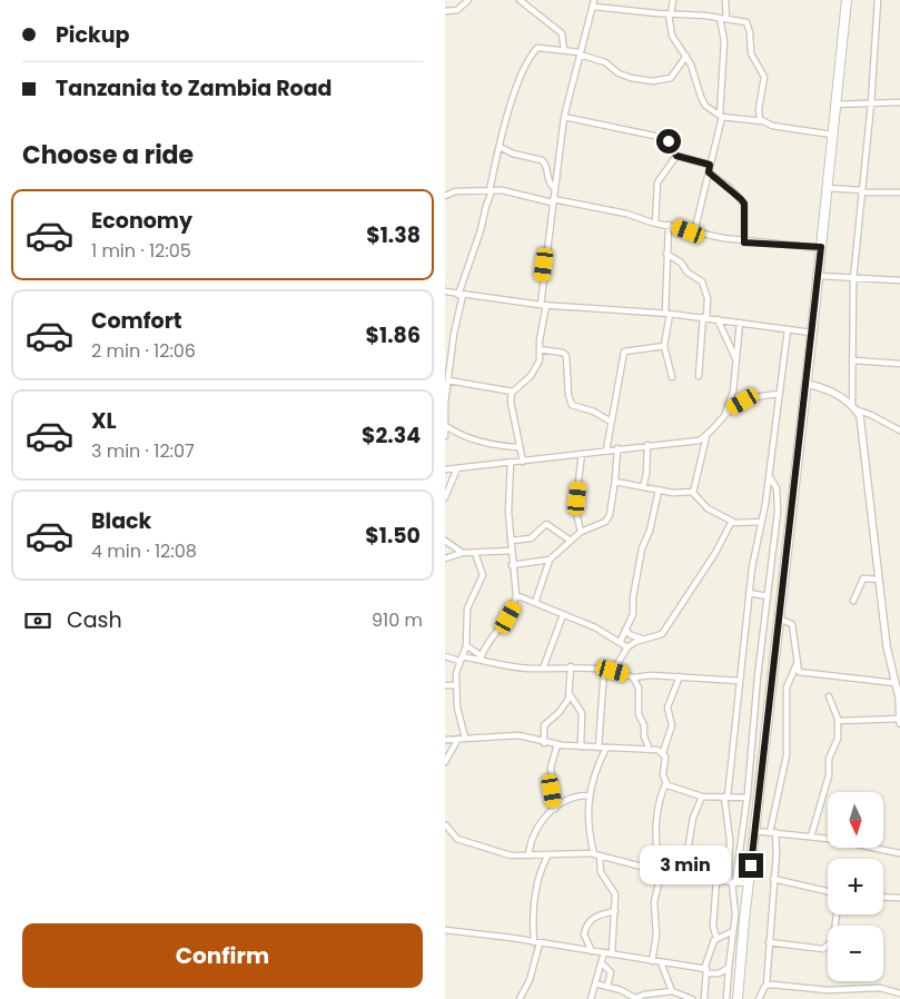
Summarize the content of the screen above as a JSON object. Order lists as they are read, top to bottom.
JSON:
{
  "north": "bottom",
  "page": {
    "banner": ["Pickup", "Tanzania to Zambia Road"],
    "heading": "Choose a ride",
    "list": [
      {
        "name": "Economy",
        "note": "1 min · 12:05",
        "value": "$1.38"
      },
      {
        "name": "Comfort",
        "note": "2 min · 12:06",
        "value": "$1.86"
      },
      {
        "name": "XL",
        "note": "3 min · 12:07",
        "value": "$2.34"
      },
      {
        "name": "Black",
        "note": "4 min · 12:08",
        "value": "$1.50"
      }
    ],
    "pay": ["Cash", "910 m"],
    "map_buttons": ["+", "−"],
    "bubble": "3 min",
    "buttons": "Confirm"
  }
}
